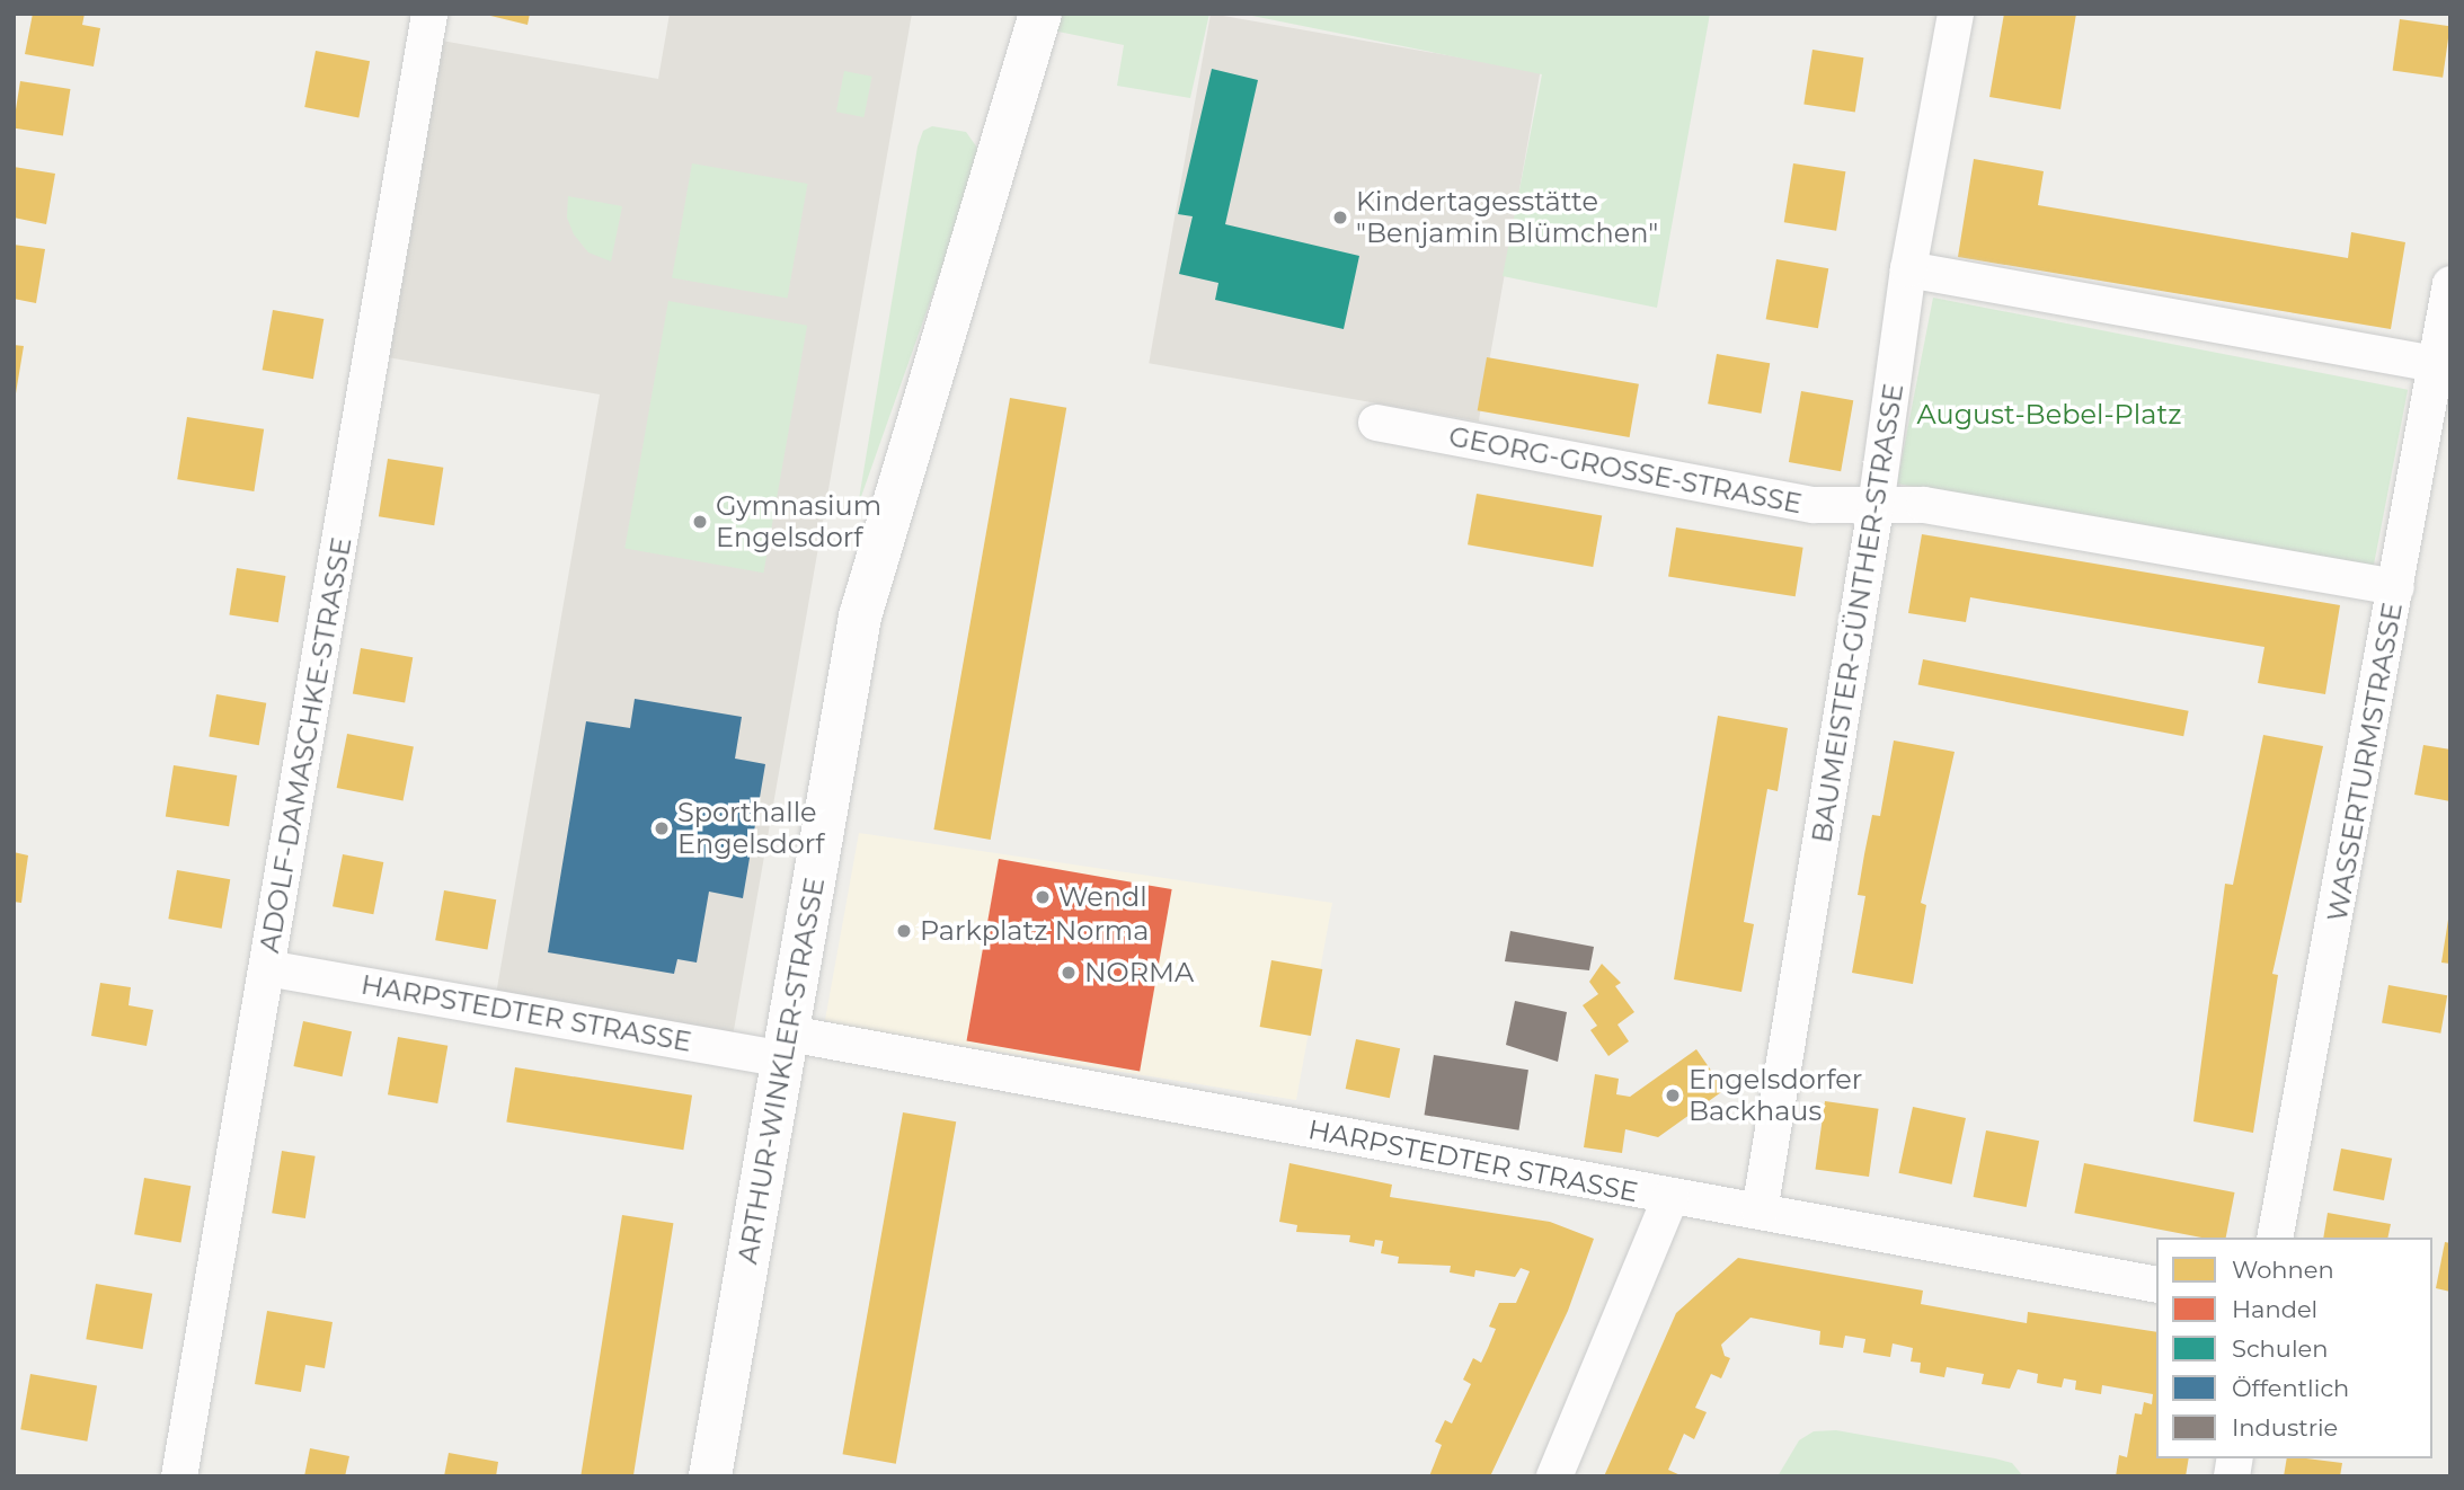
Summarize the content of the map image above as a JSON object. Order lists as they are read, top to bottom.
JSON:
{
  "streets": {
    "street": [
      "GEORG-GROSSE-STRASSE",
      "BAUMEISTER-GÜNTHER-STRASSE",
      "ADOLF-DAMASCHKE-STRASSE",
      "WASSERTURMSTRASSE",
      "HARPSTEDTER STRASSE",
      "ARTHUR-WINKLER-STRASSE"
    ]
  },
  "crossings": [
    ["GEORG-GROSSE-STRASSE", "BAUMEISTER-GÜNTHER-STRASSE"],
    ["BAUMEISTER-GÜNTHER-STRASSE", "HARPSTEDTER STRASSE"],
    ["ADOLF-DAMASCHKE-STRASSE", "HARPSTEDTER STRASSE"],
    ["HARPSTEDTER STRASSE", "ARTHUR-WINKLER-STRASSE"]
  ],
  "parks": ["August-Bebel-Platz"],
  "places": [
    "Kindertagesstätte \"Benjamin Blümchen\"",
    "Gymnasium Engelsdorf",
    "Sporthalle Engelsdorf",
    "Wendl",
    "Parkplatz Norma",
    "NORMA",
    "Engelsdorfer Backhaus"
  ],
  "legend": [
    "Wohnen",
    "Handel",
    "Schulen",
    "Öffentlich",
    "Industrie"
  ]
}
